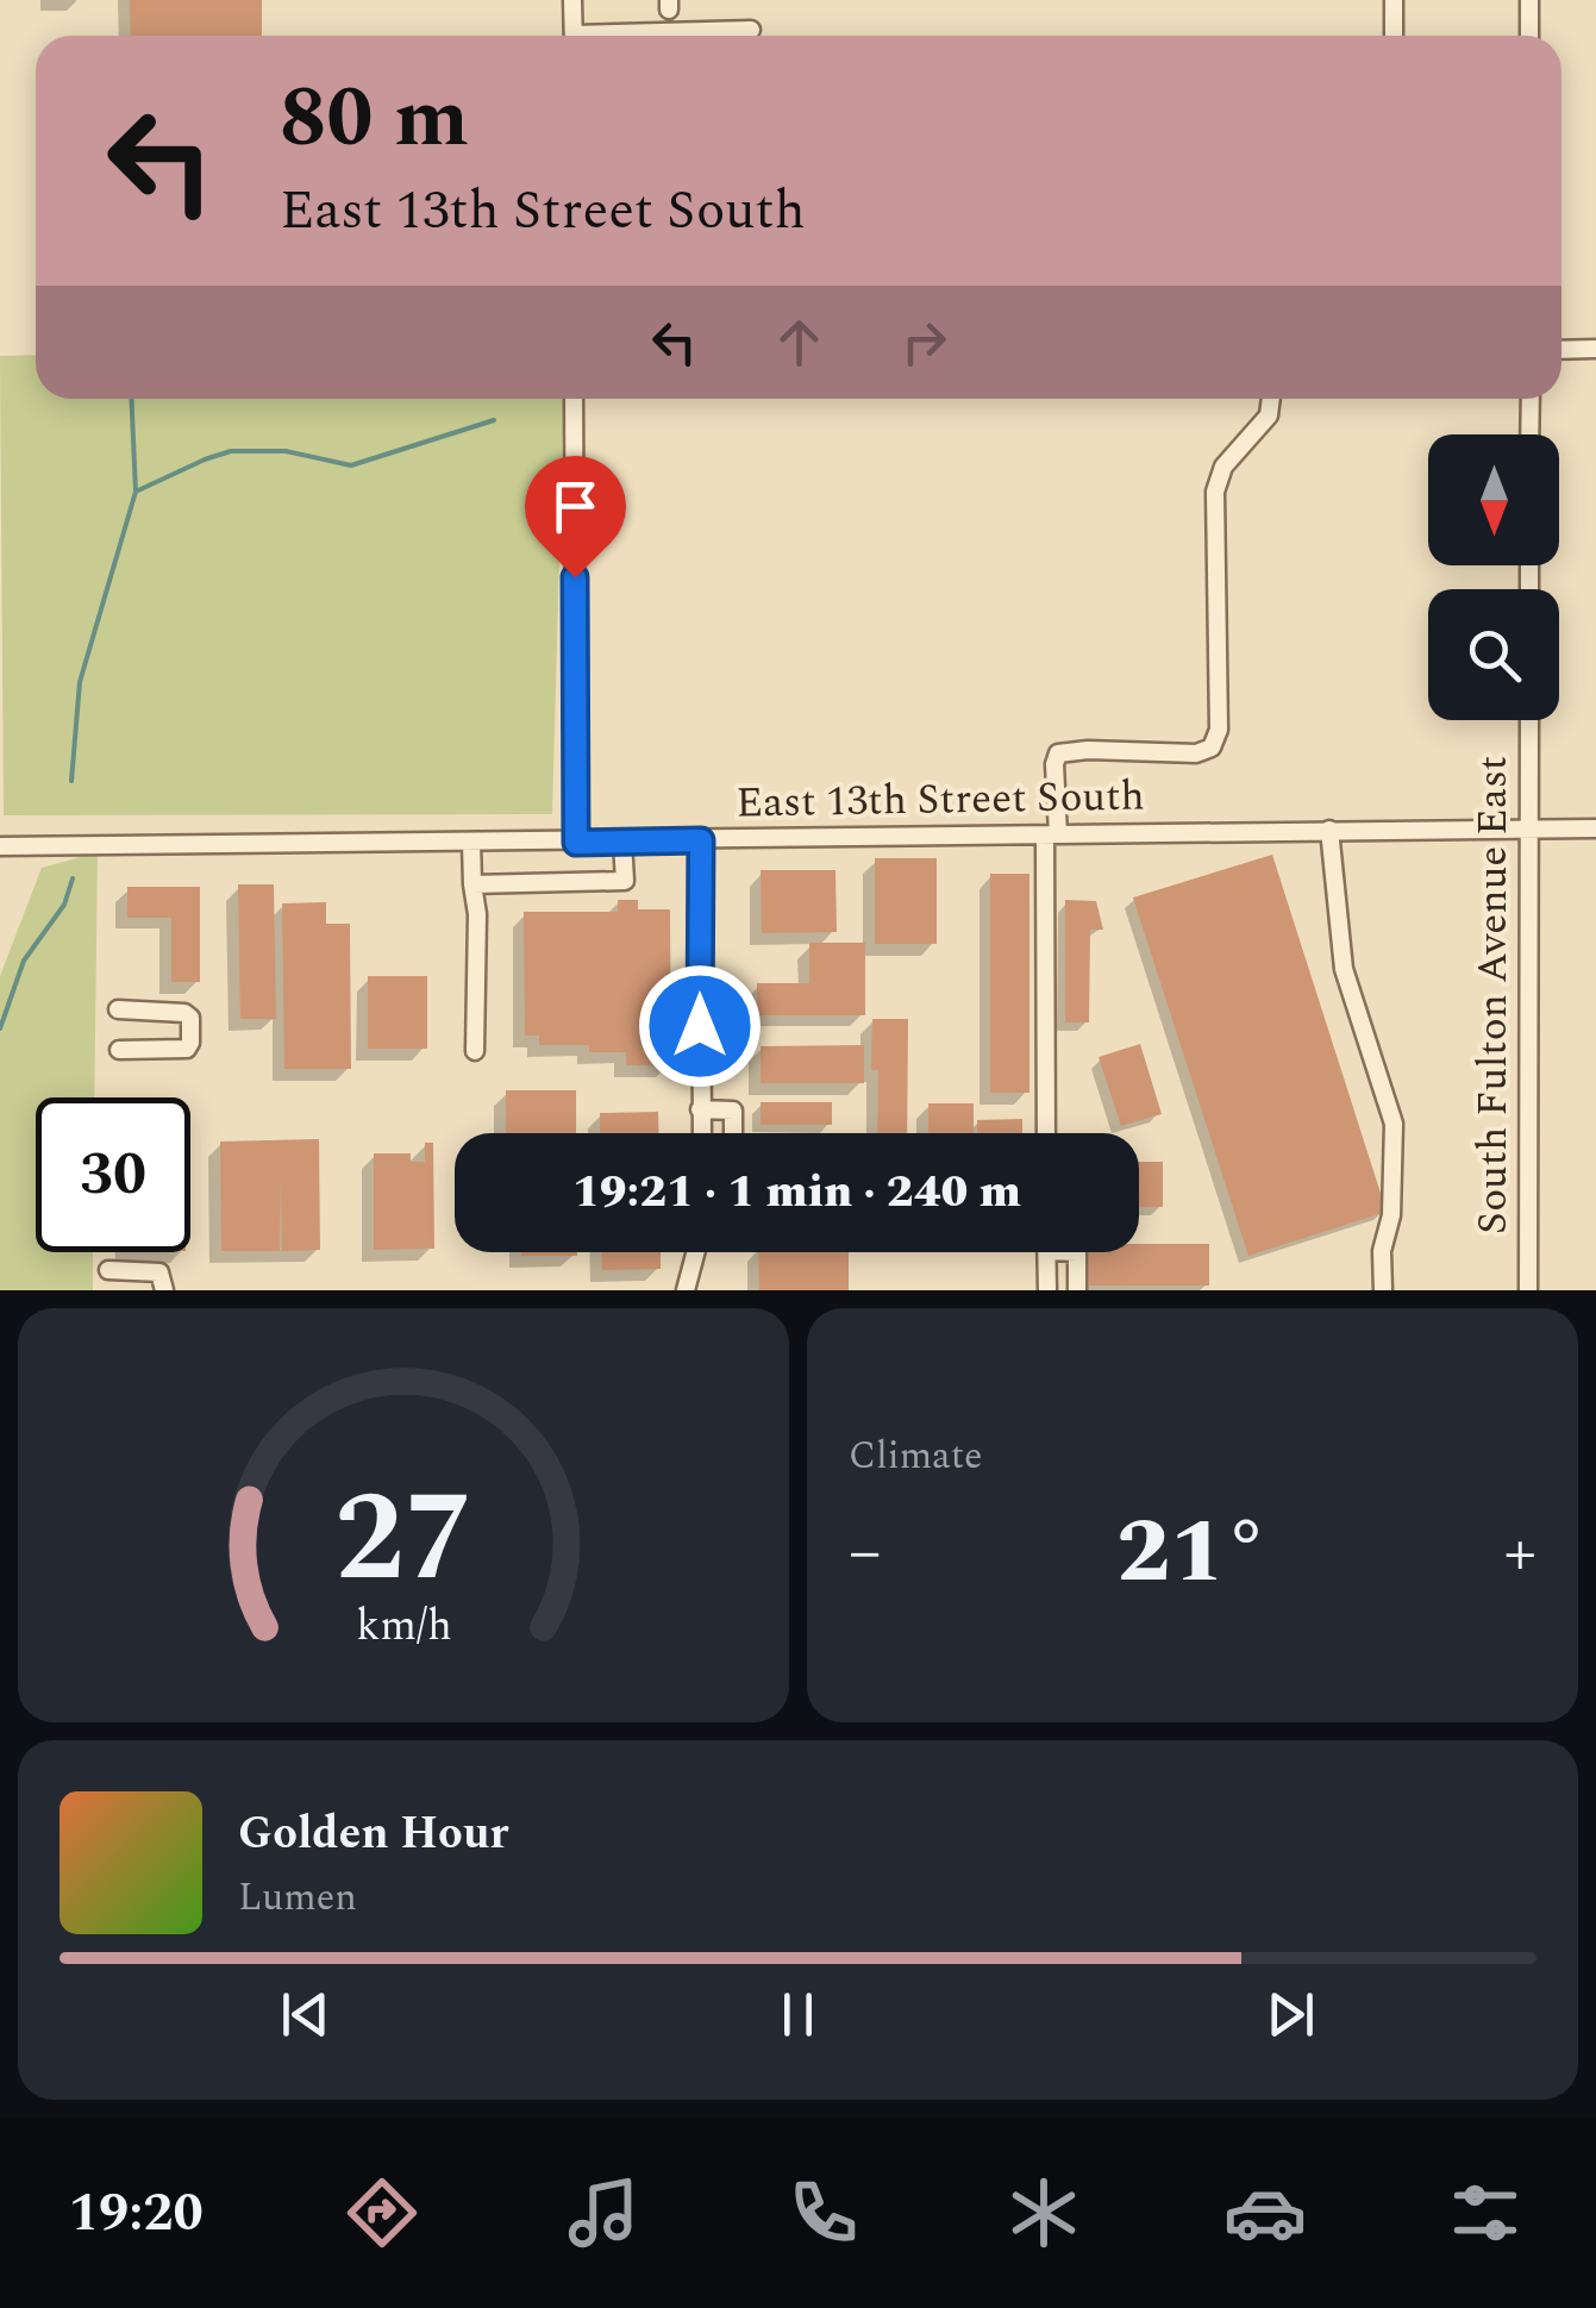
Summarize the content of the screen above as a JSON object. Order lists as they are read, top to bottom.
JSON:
{
  "streets": {
    "street": ["East 13th Street South", "South Fulton Avenue East"]
  },
  "crossings": [
    ["East 13th Street South", "South Fulton Avenue East"]
  ],
  "north": "bottom",
  "page": {
    "turn": ["80 m", "East 13th Street South"],
    "limit": "30",
    "trip": "19:21 · 1 min · 240 m",
    "tile": "Climate",
    "heat": ["−", "21°", "+"],
    "song": ["Golden Hour", "Lumen"],
    "tabs": "19:20",
    "gauge": ["27", "km/h"]
  }
}
